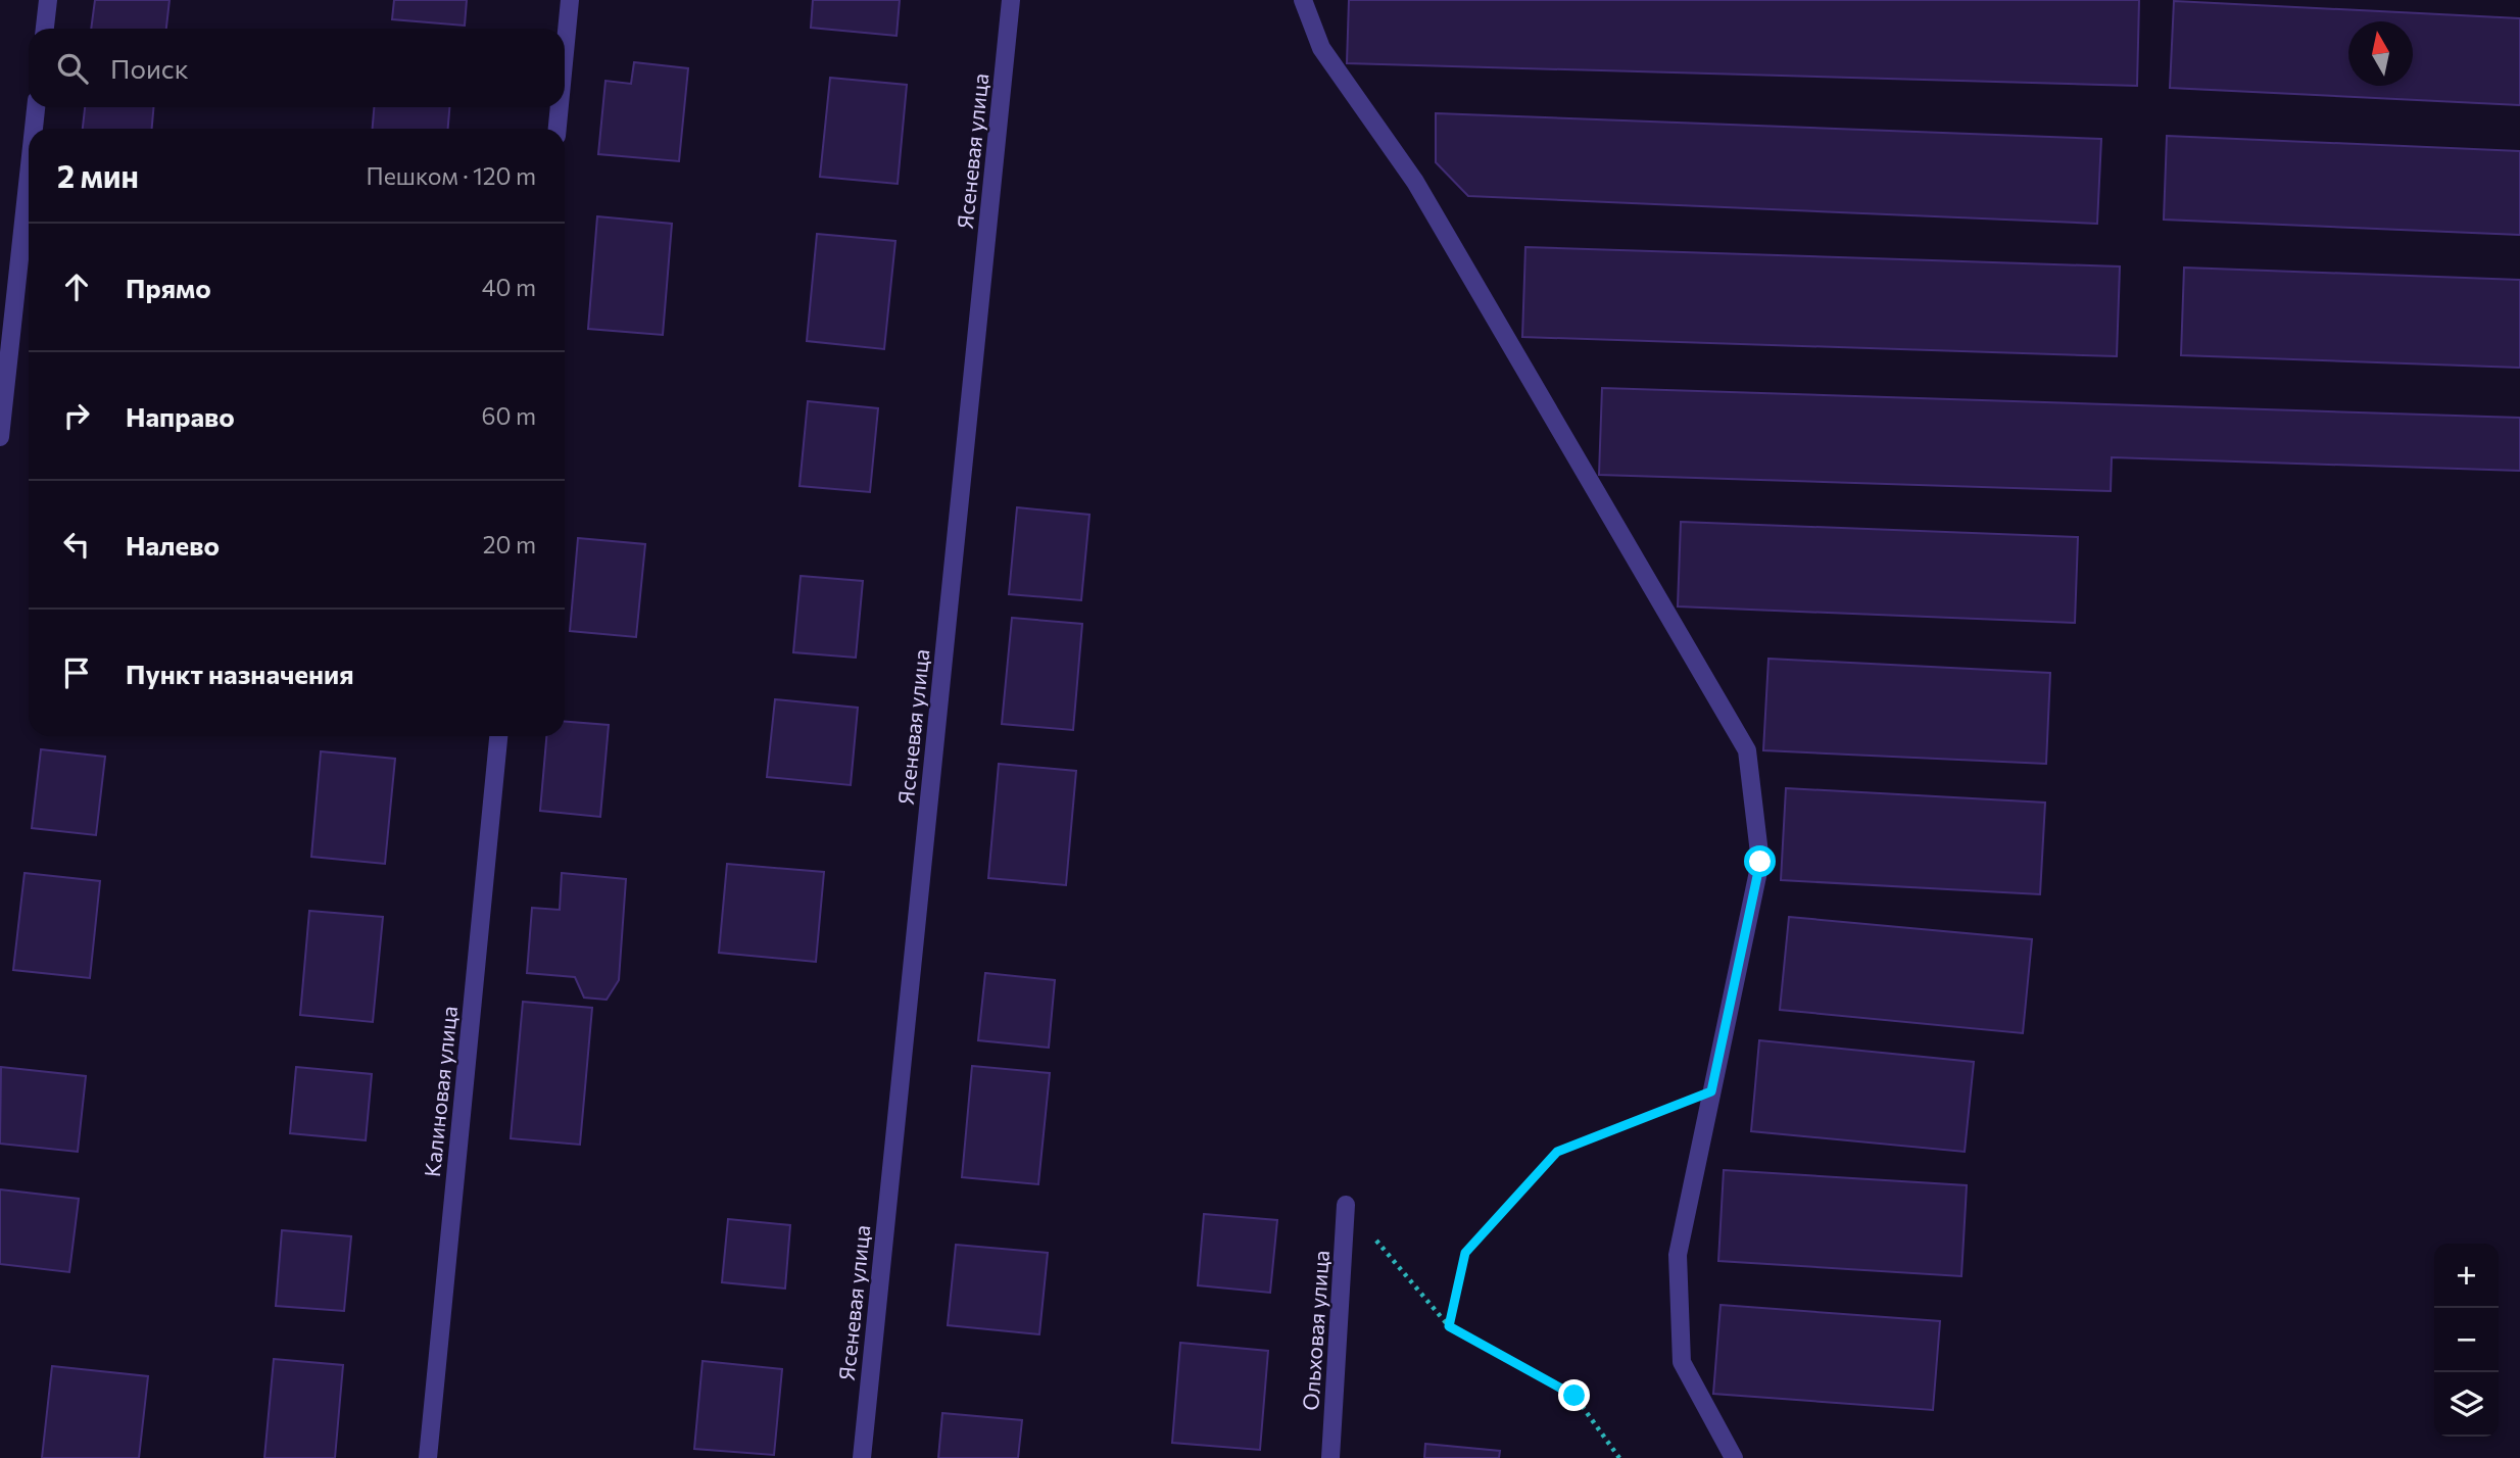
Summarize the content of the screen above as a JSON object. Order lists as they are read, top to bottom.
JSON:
{
  "streets": {
    "street": ["Ясеневая улица", "Калиновая улица", "Ольховая улица"]
  },
  "north": "top",
  "page": {
    "search": "Поиск",
    "heading": ["2 мин", "Пешком · 120 m"],
    "list": [
      ["Прямо", "40 m"],
      ["Направо", "60 m"],
      ["Налево", "20 m"],
      "Пункт назначения"
    ],
    "map_buttons": ["+", "−"]
  }
}
